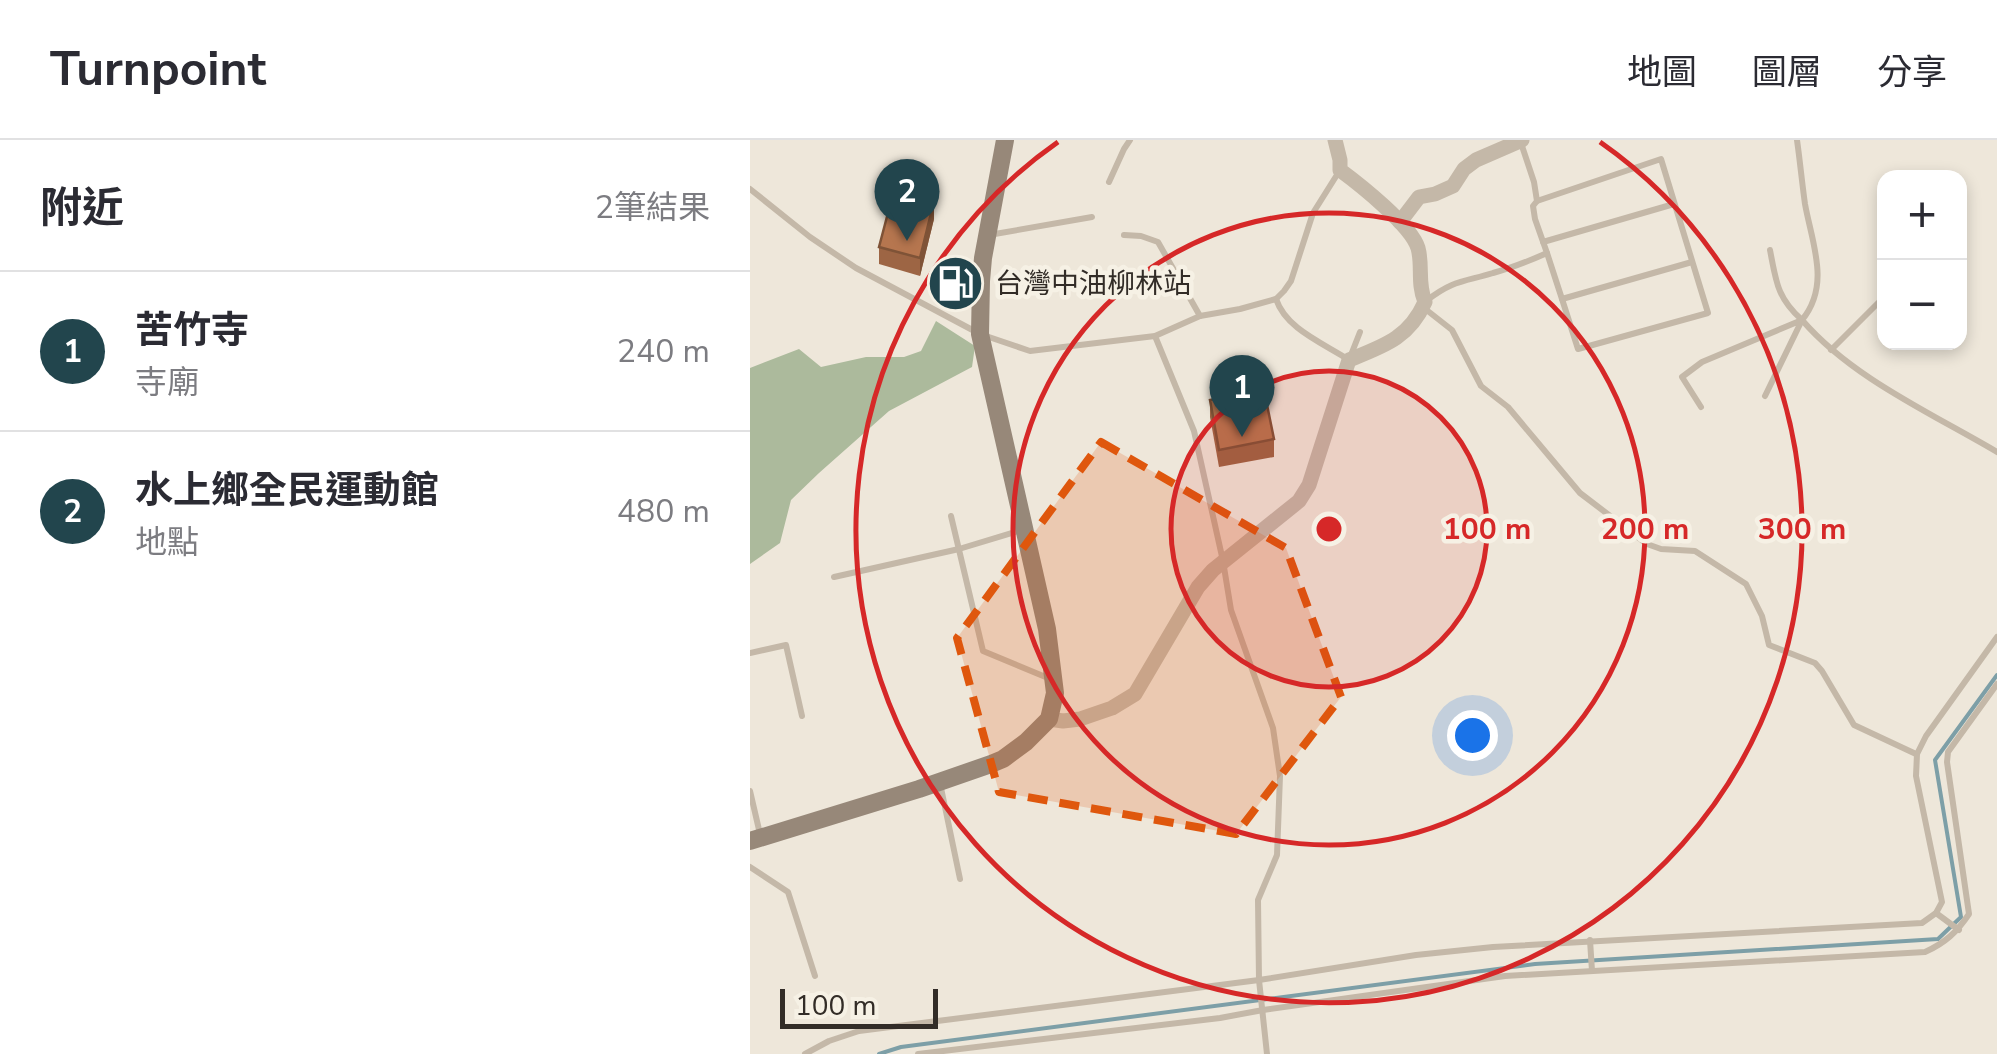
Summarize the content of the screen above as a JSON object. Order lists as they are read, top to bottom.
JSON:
{
  "places": {
    "fuel station": ["台灣中油柳林站"]
  },
  "scale_bar": "100 m",
  "page": {
    "header": "Turnpoint",
    "nav": ["地圖", "圖層", "分享"],
    "heading": ["附近", "2筆結果"],
    "pins": ["2", "1"],
    "map_buttons": ["+", "−"],
    "list": [
      {
        "mark": "1",
        "name": "苦竹寺",
        "note": "寺廟",
        "value": "240 m"
      },
      {
        "mark": "2",
        "name": "水上鄉全民運動館",
        "note": "地點",
        "value": "480 m"
      }
    ],
    "scale": "100 m"
  },
  "rings": ["100 m", "200 m", "300 m"]
}
